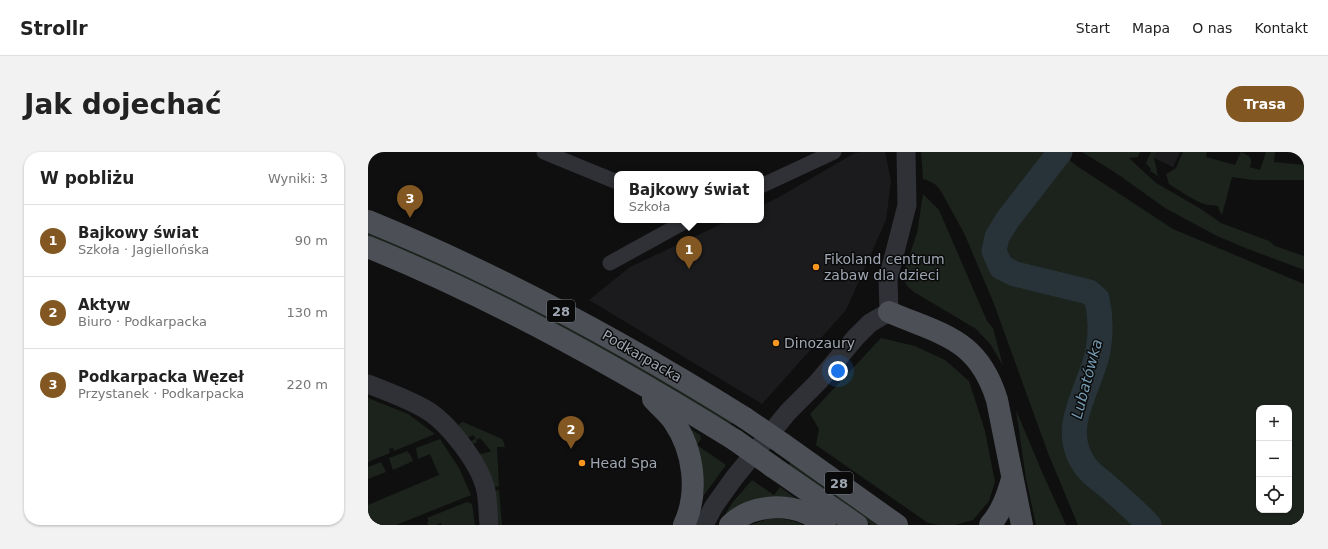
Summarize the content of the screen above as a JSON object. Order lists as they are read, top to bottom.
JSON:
{
  "streets": {
    "main road": ["28", "Podkarpacka"]
  },
  "water": ["Lubatówka"],
  "places": ["Fikoland centrum zabaw dla dzieci", "Dinozaury", "Head Spa"],
  "page": {
    "header": "Strollr",
    "nav": [
      "Start",
      "Mapa",
      "O nas",
      "Kontakt"
    ],
    "buttons": "Trasa",
    "title": "Jak dojechać",
    "heading": ["W pobliżu", "Wyniki: 3"],
    "popup": ["Bajkowy świat", "Szkoła"],
    "pins": ["3", "1", "2"],
    "list": [
      {
        "mark": "1",
        "name": "Bajkowy świat",
        "note": "Szkoła · Jagiellońska",
        "value": "90 m"
      },
      {
        "mark": "2",
        "name": "Aktyw",
        "note": "Biuro · Podkarpacka",
        "value": "130 m"
      },
      {
        "mark": "3",
        "name": "Podkarpacka Węzeł",
        "note": "Przystanek · Podkarpacka",
        "value": "220 m"
      }
    ],
    "map_buttons": ["+", "−"]
  }
}
